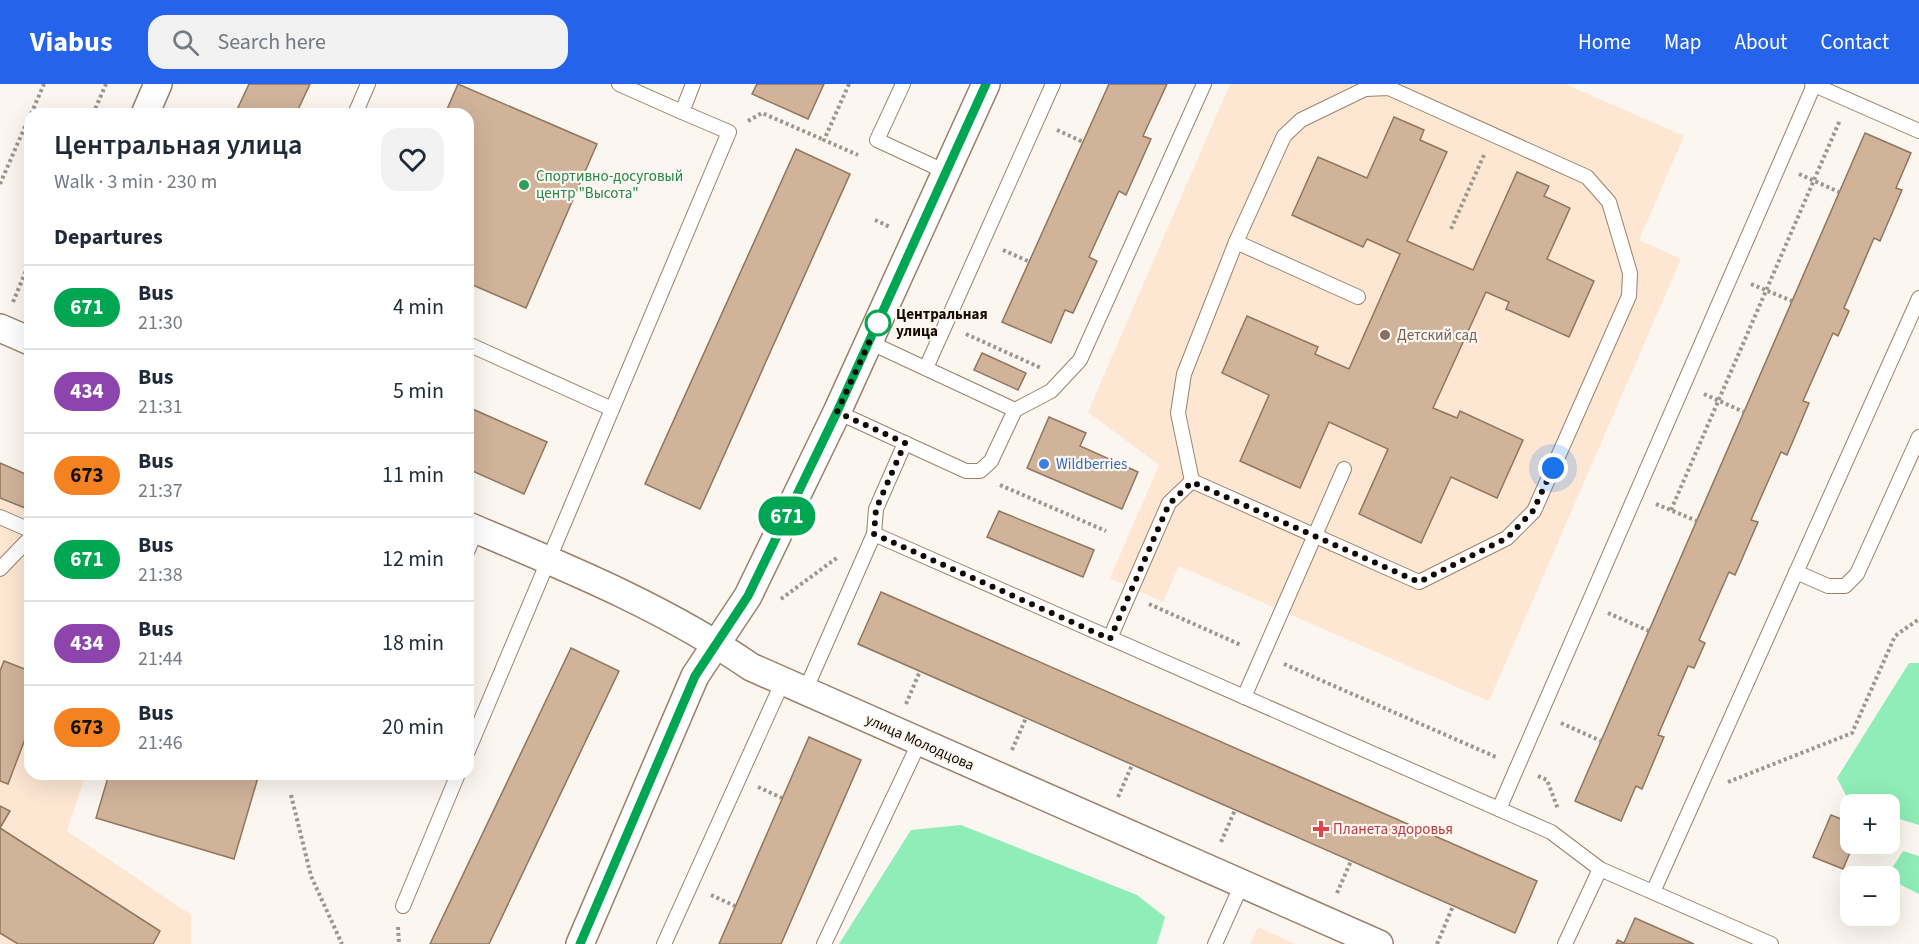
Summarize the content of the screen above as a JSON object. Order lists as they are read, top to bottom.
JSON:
{
  "streets": {
    "street": ["улица Молодцова"]
  },
  "places": {
    "other": [
      "Спортивно-досуговый центр \"Высота\"",
      "Центральная улица",
      "Детский сад",
      "Wildberries"
    ],
    "health": ["Планета здоровья"]
  },
  "lines": ["bus line 671"],
  "page": {
    "header": "Viabus",
    "search": "Search here",
    "nav": [
      "Home",
      "Map",
      "About",
      "Contact"
    ],
    "on_map": "671",
    "heading": [
      ["Центральная улица", "Walk · 3 min · 230 m"],
      "Departures"
    ],
    "list": [
      {
        "mark": "671",
        "name": "Bus",
        "note": "21:30",
        "value": "4 min"
      },
      {
        "mark": "434",
        "name": "Bus",
        "note": "21:31",
        "value": "5 min"
      },
      {
        "mark": "673",
        "name": "Bus",
        "note": "21:37",
        "value": "11 min"
      },
      {
        "mark": "671",
        "name": "Bus",
        "note": "21:38",
        "value": "12 min"
      },
      {
        "mark": "434",
        "name": "Bus",
        "note": "21:44",
        "value": "18 min"
      },
      {
        "mark": "673",
        "name": "Bus",
        "note": "21:46",
        "value": "20 min"
      }
    ],
    "map_buttons": ["+", "−"]
  }
}
